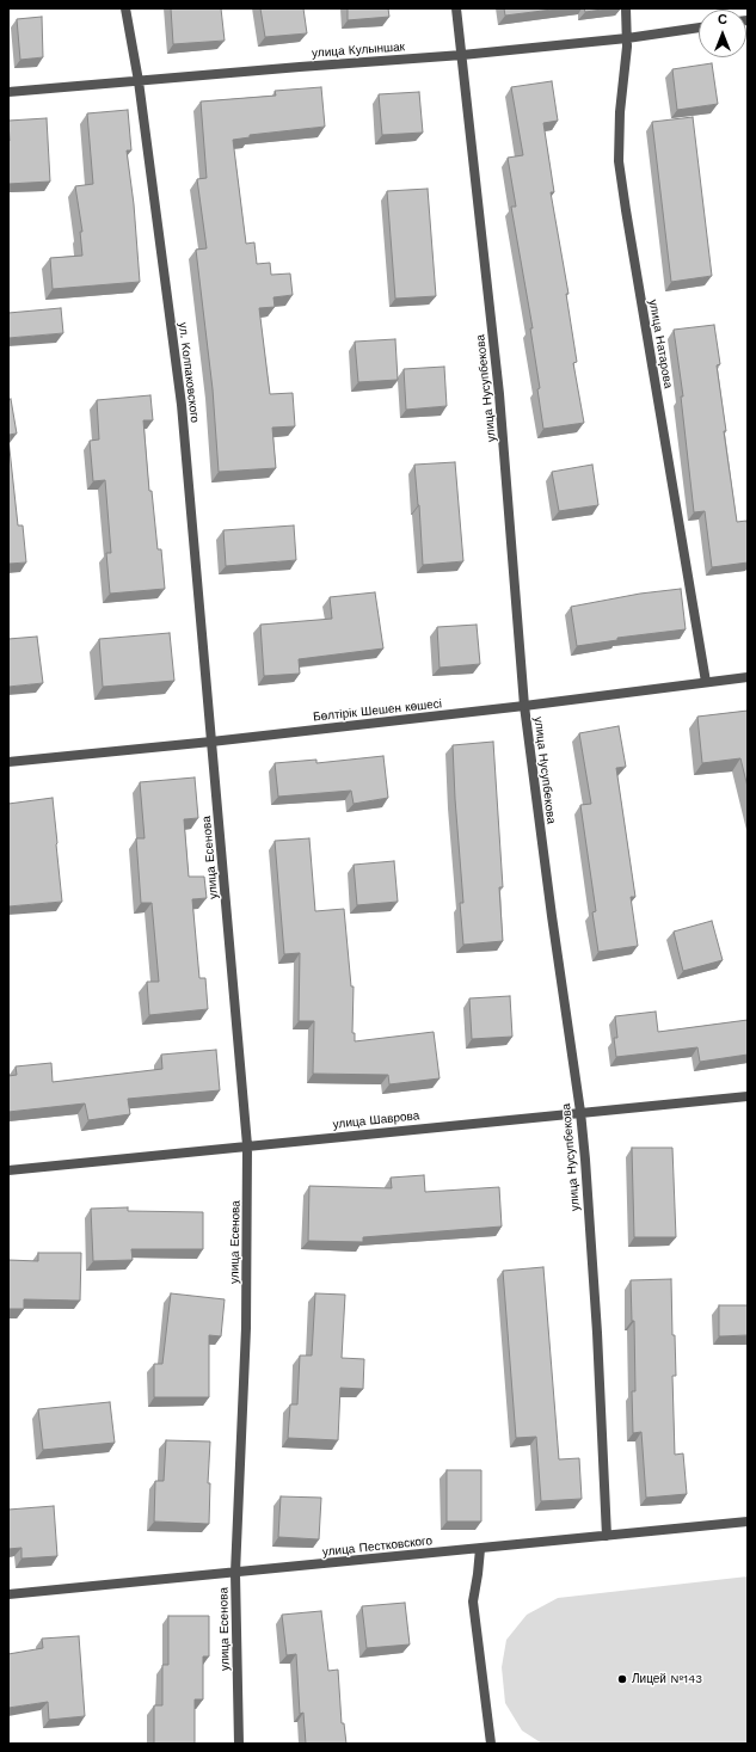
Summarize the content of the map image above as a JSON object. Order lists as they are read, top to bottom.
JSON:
{
  "streets": {
    "street": [
      "улица Кулыншак",
      "улица Натарова",
      "ул. Kолпаковского",
      "улица Нусупбекова",
      "Бөлтірік Шешен көшесі",
      "улица Есенова",
      "улица Шаврова",
      "улица Пестковского"
    ]
  },
  "crossings": [
    ["улица Кулыншак", "улица Натарова"],
    ["улица Кулыншак", "ул. Kолпаковского"],
    ["улица Кулыншак", "улица Нусупбекова"],
    ["улица Натарова", "Бөлтірік Шешен көшесі"],
    ["ул. Kолпаковского", "Бөлтірік Шешен көшесі"],
    ["ул. Kолпаковского", "улица Есенова"],
    ["улица Нусупбекова", "Бөлтірік Шешен көшесі"],
    ["улица Нусупбекова", "улица Шаврова"],
    ["улица Нусупбекова", "улица Пестковского"],
    ["Бөлтірік Шешен көшесі", "улица Есенова"],
    ["улица Есенова", "улица Шаврова"],
    ["улица Есенова", "улица Пестковского"]
  ],
  "places": ["Лицей №143"],
  "north": "top"
}
